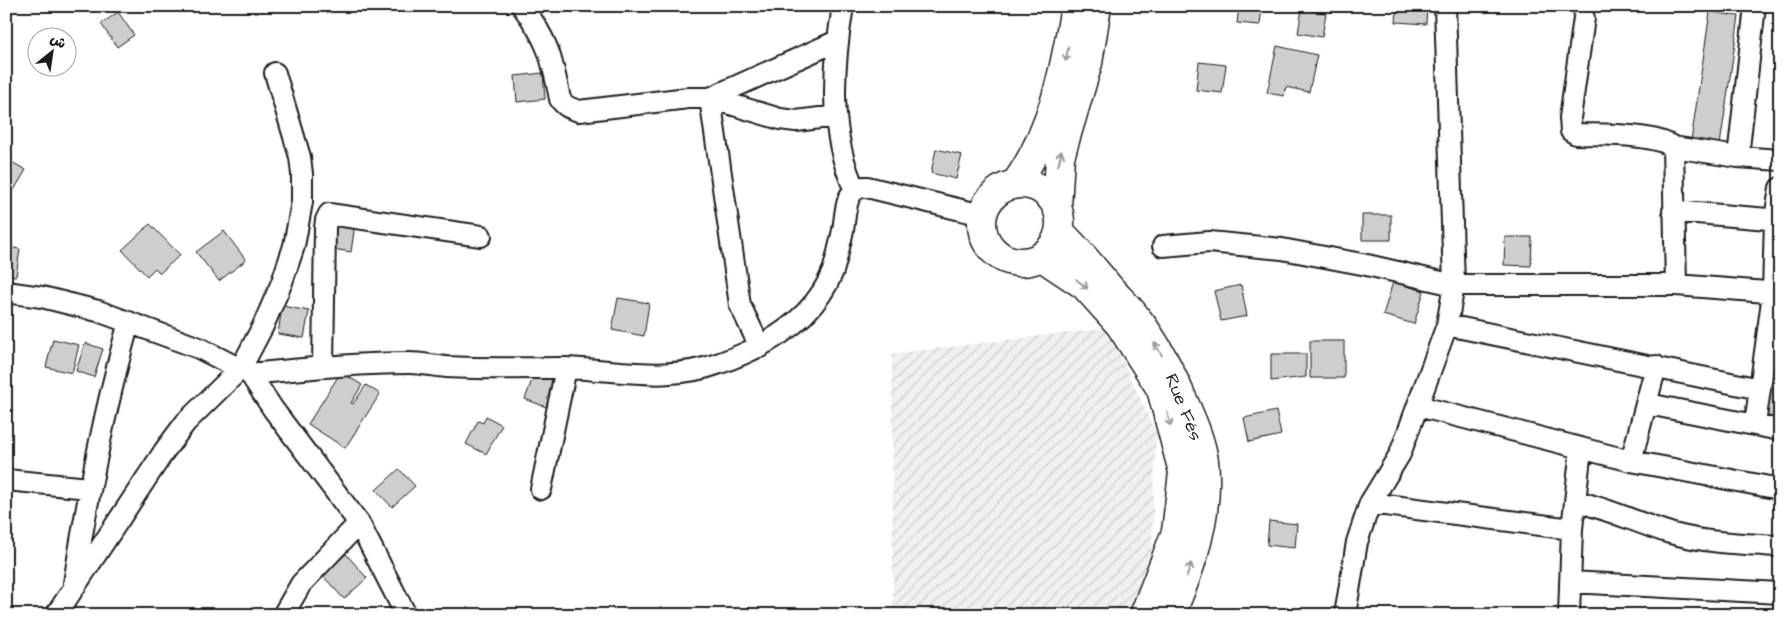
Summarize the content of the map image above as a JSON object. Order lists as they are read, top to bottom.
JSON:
{
  "streets": {
    "highway": ["Rue Fés"]
  },
  "north": "top right"
}
